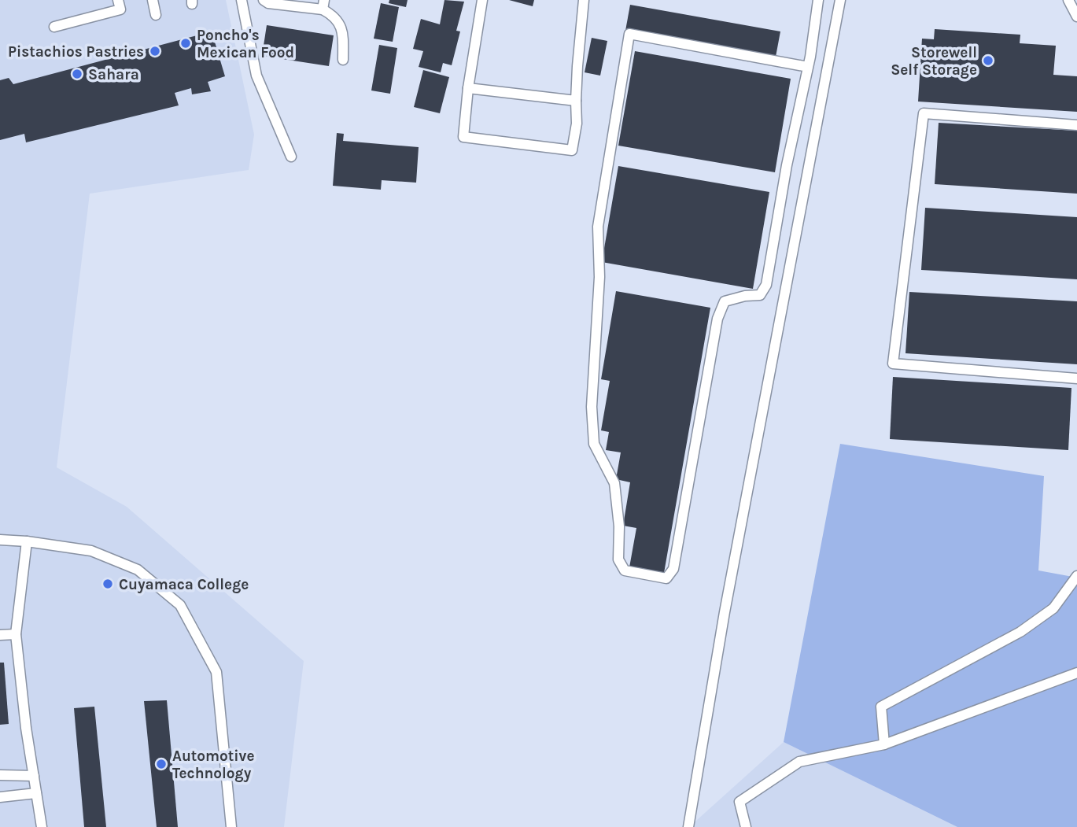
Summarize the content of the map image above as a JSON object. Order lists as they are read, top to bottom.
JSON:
{
  "places": [
    "Poncho's Mexican Food",
    "Pistachios Pastries",
    "Storewell Self Storage",
    "Sahara",
    "Cuyamaca College",
    "Automotive Technology"
  ]
}
